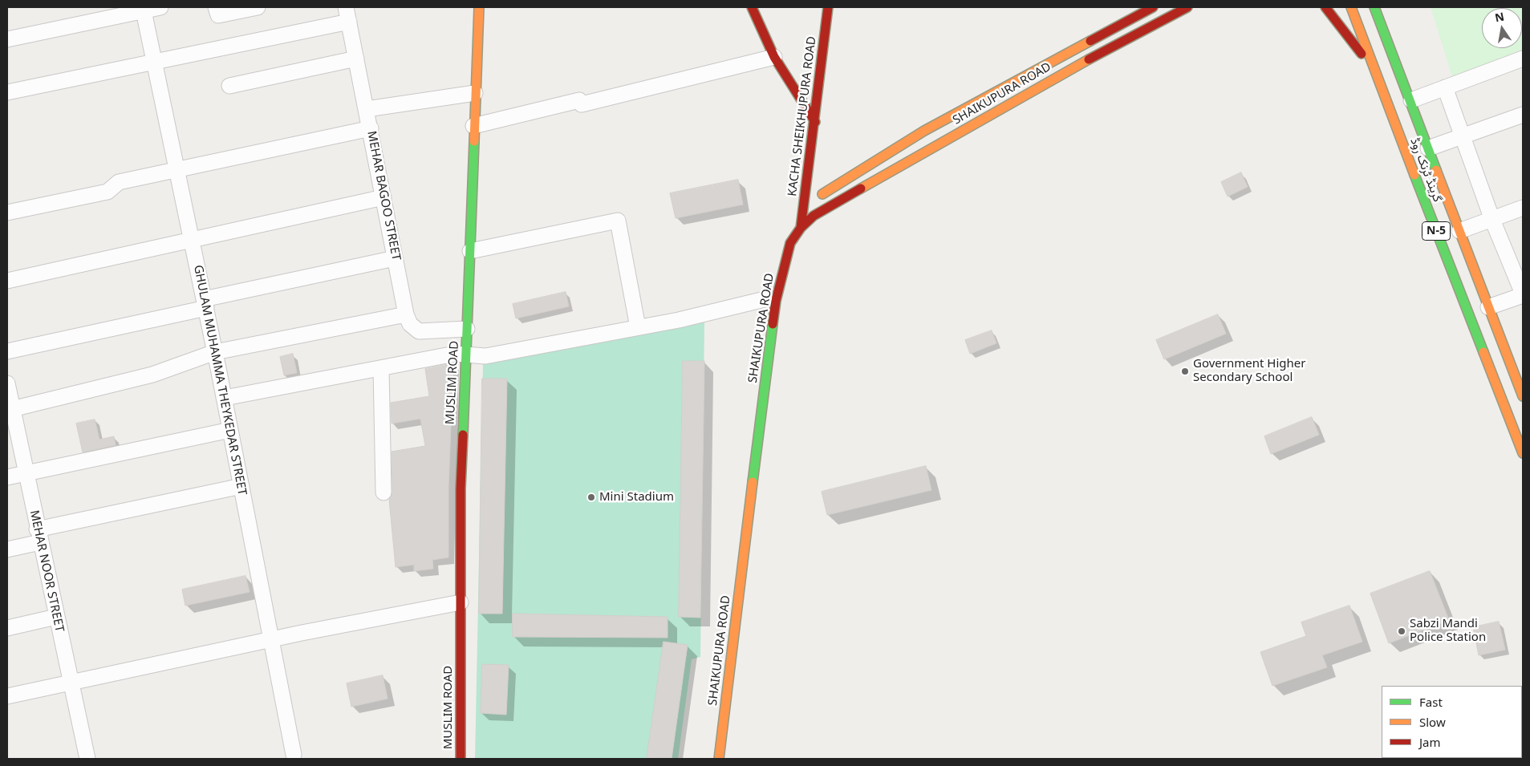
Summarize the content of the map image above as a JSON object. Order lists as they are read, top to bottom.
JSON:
{
  "streets": {
    "main road": [
      "SHAIKUPURA ROAD",
      "KACHA SHEIKHUPURA ROAD",
      "گرینڈ ٹرنک روڈ",
      "N-5",
      "MUSLIM ROAD"
    ],
    "street": ["MEHAR BAGOO STREET", "GHULAM MUHAMMA THEYKEDAR STREET", "MEHAR NOOR STREET"]
  },
  "crossings": [
    ["SHAIKUPURA ROAD", "KACHA SHEIKHUPURA ROAD"],
    ["MEHAR BAGOO STREET", "MUSLIM ROAD"]
  ],
  "places": ["Government Higher Secondary School", "Mini Stadium", "Sabzi Mandi Police Station"],
  "legend": ["Fast", "Slow", "Jam"],
  "north": "top"
}
